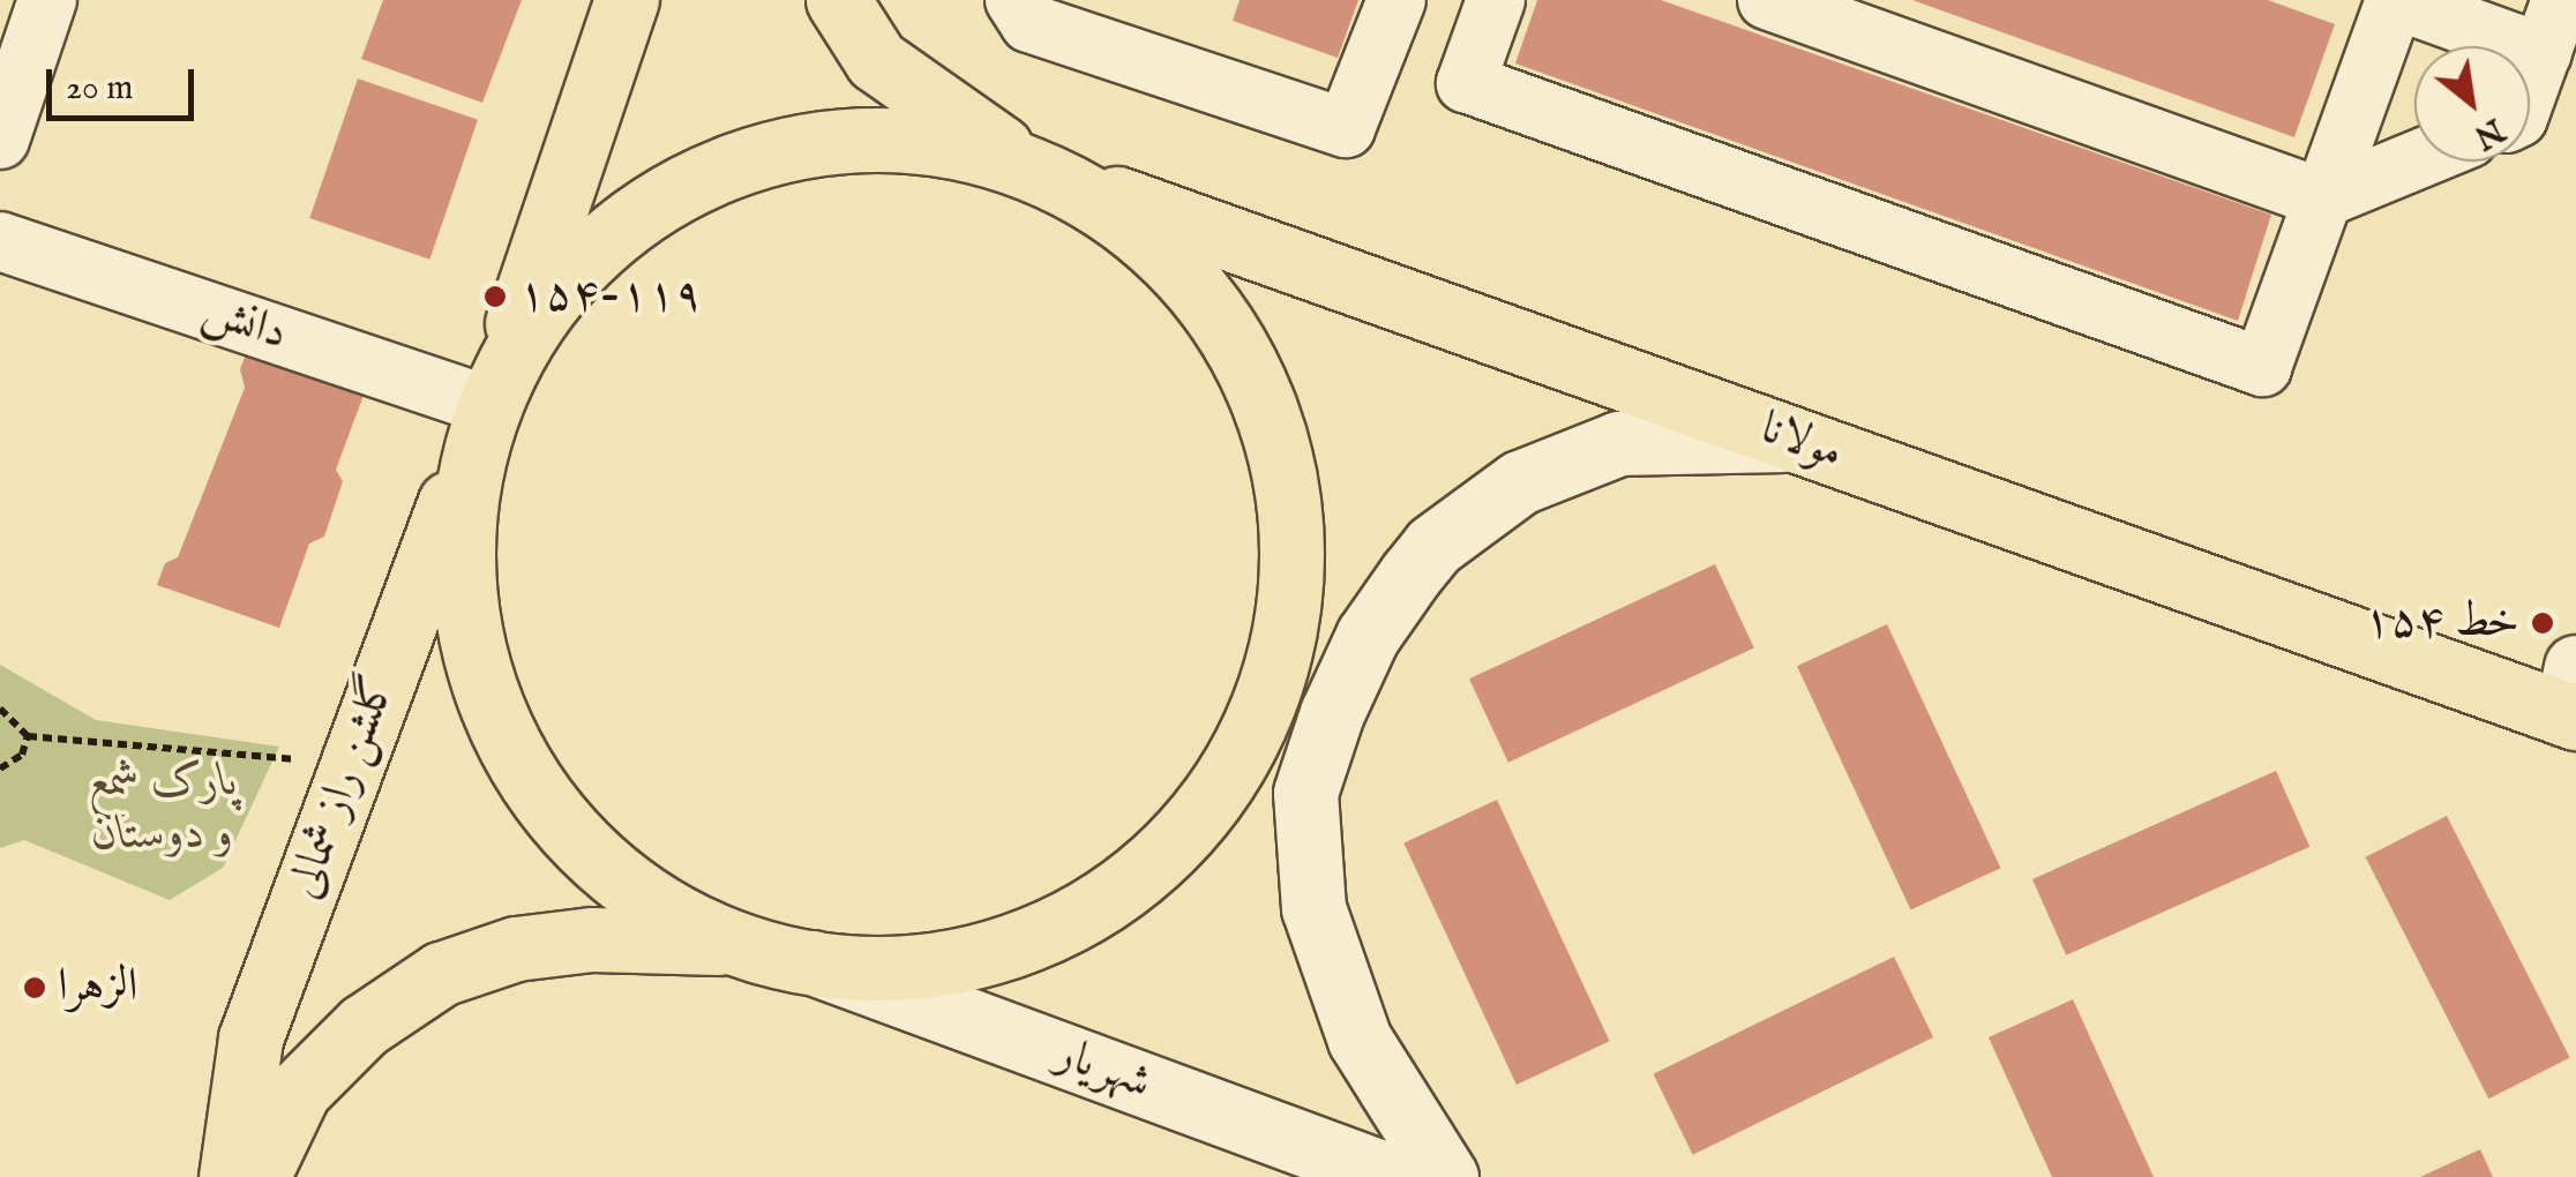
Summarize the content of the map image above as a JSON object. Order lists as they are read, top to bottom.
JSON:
{
  "streets": {
    "main road": ["مولانا", "گلشن راز شمالی", "شهریار"],
    "street": ["دانش"]
  },
  "crossings": [
    ["دانش", "گلشن راز شمالی"]
  ],
  "parks": ["پارک شمع و دوستان"],
  "places": ["۱۵۴-۱۱۹", "خط ۱۵۴", "الزهرا"],
  "scale_bar": "20 m",
  "north": "bottom right"
}
